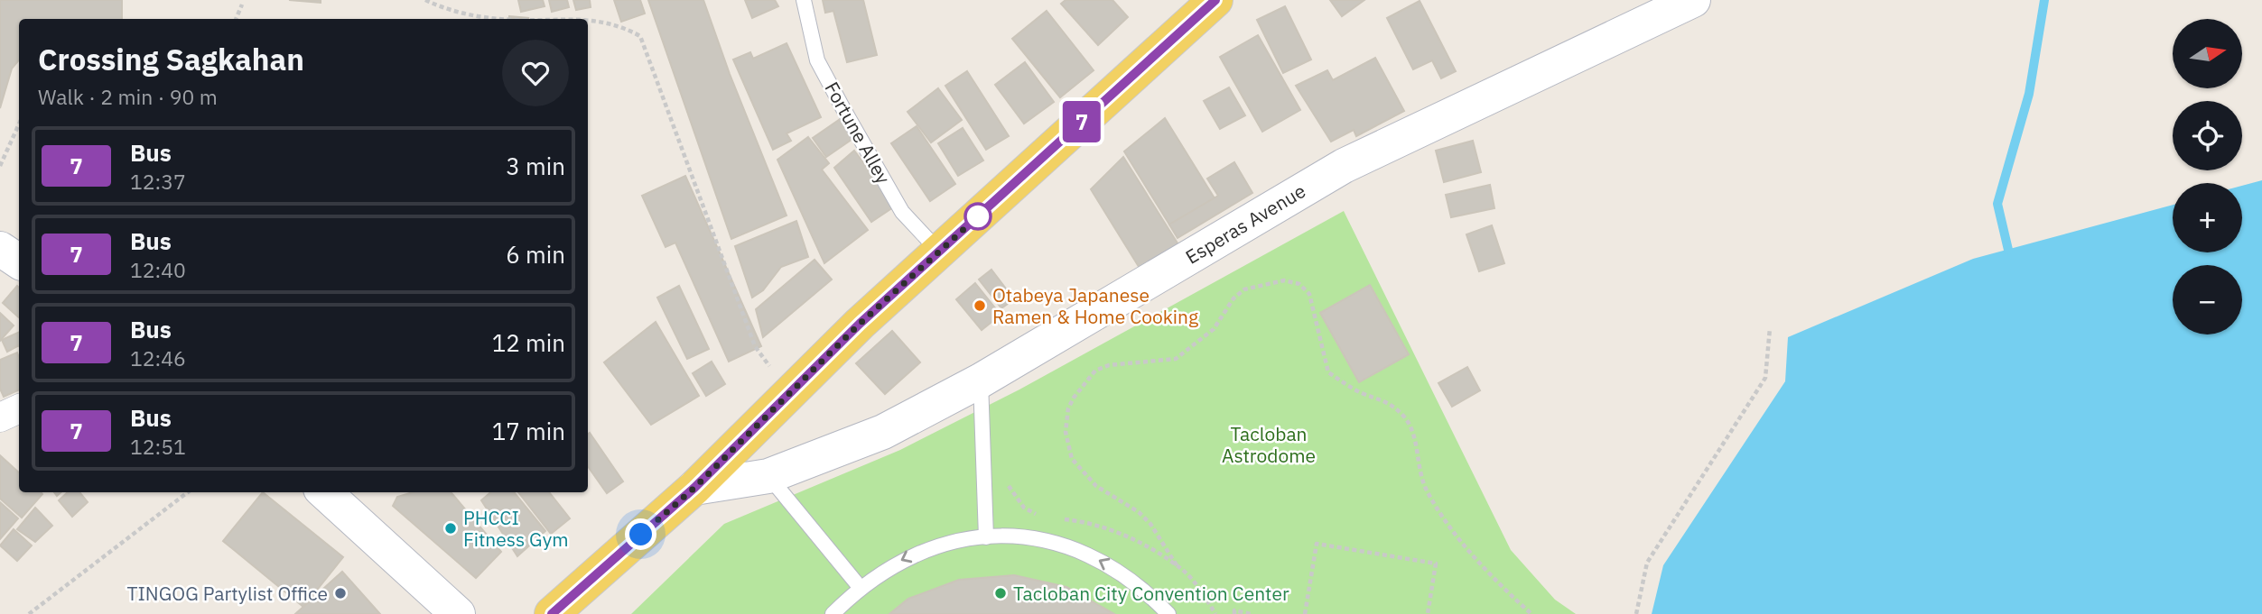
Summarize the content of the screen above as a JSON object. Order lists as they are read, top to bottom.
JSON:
{
  "streets": {
    "street": ["Esperas Avenue"],
    "lane": ["Fortune Alley"]
  },
  "parks": ["Tacloban Astrodome"],
  "places": [
    "Otabeya Japanese Ramen & Home Cooking",
    "PHCCI Fitness Gym",
    "TINGOG Partylist Office",
    "Tacloban City Convention Center"
  ],
  "lines": ["bus line 7"],
  "north": "right",
  "page": {
    "on_map": "7",
    "map_buttons": ["+", "−"],
    "heading": ["Crossing Sagkahan", "Walk · 2 min · 90 m"],
    "list": [
      {
        "mark": "7",
        "name": "Bus",
        "note": "12:37",
        "value": "3 min"
      },
      {
        "mark": "7",
        "name": "Bus",
        "note": "12:40",
        "value": "6 min"
      },
      {
        "mark": "7",
        "name": "Bus",
        "note": "12:46",
        "value": "12 min"
      },
      {
        "mark": "7",
        "name": "Bus",
        "note": "12:51",
        "value": "17 min"
      }
    ]
  }
}
